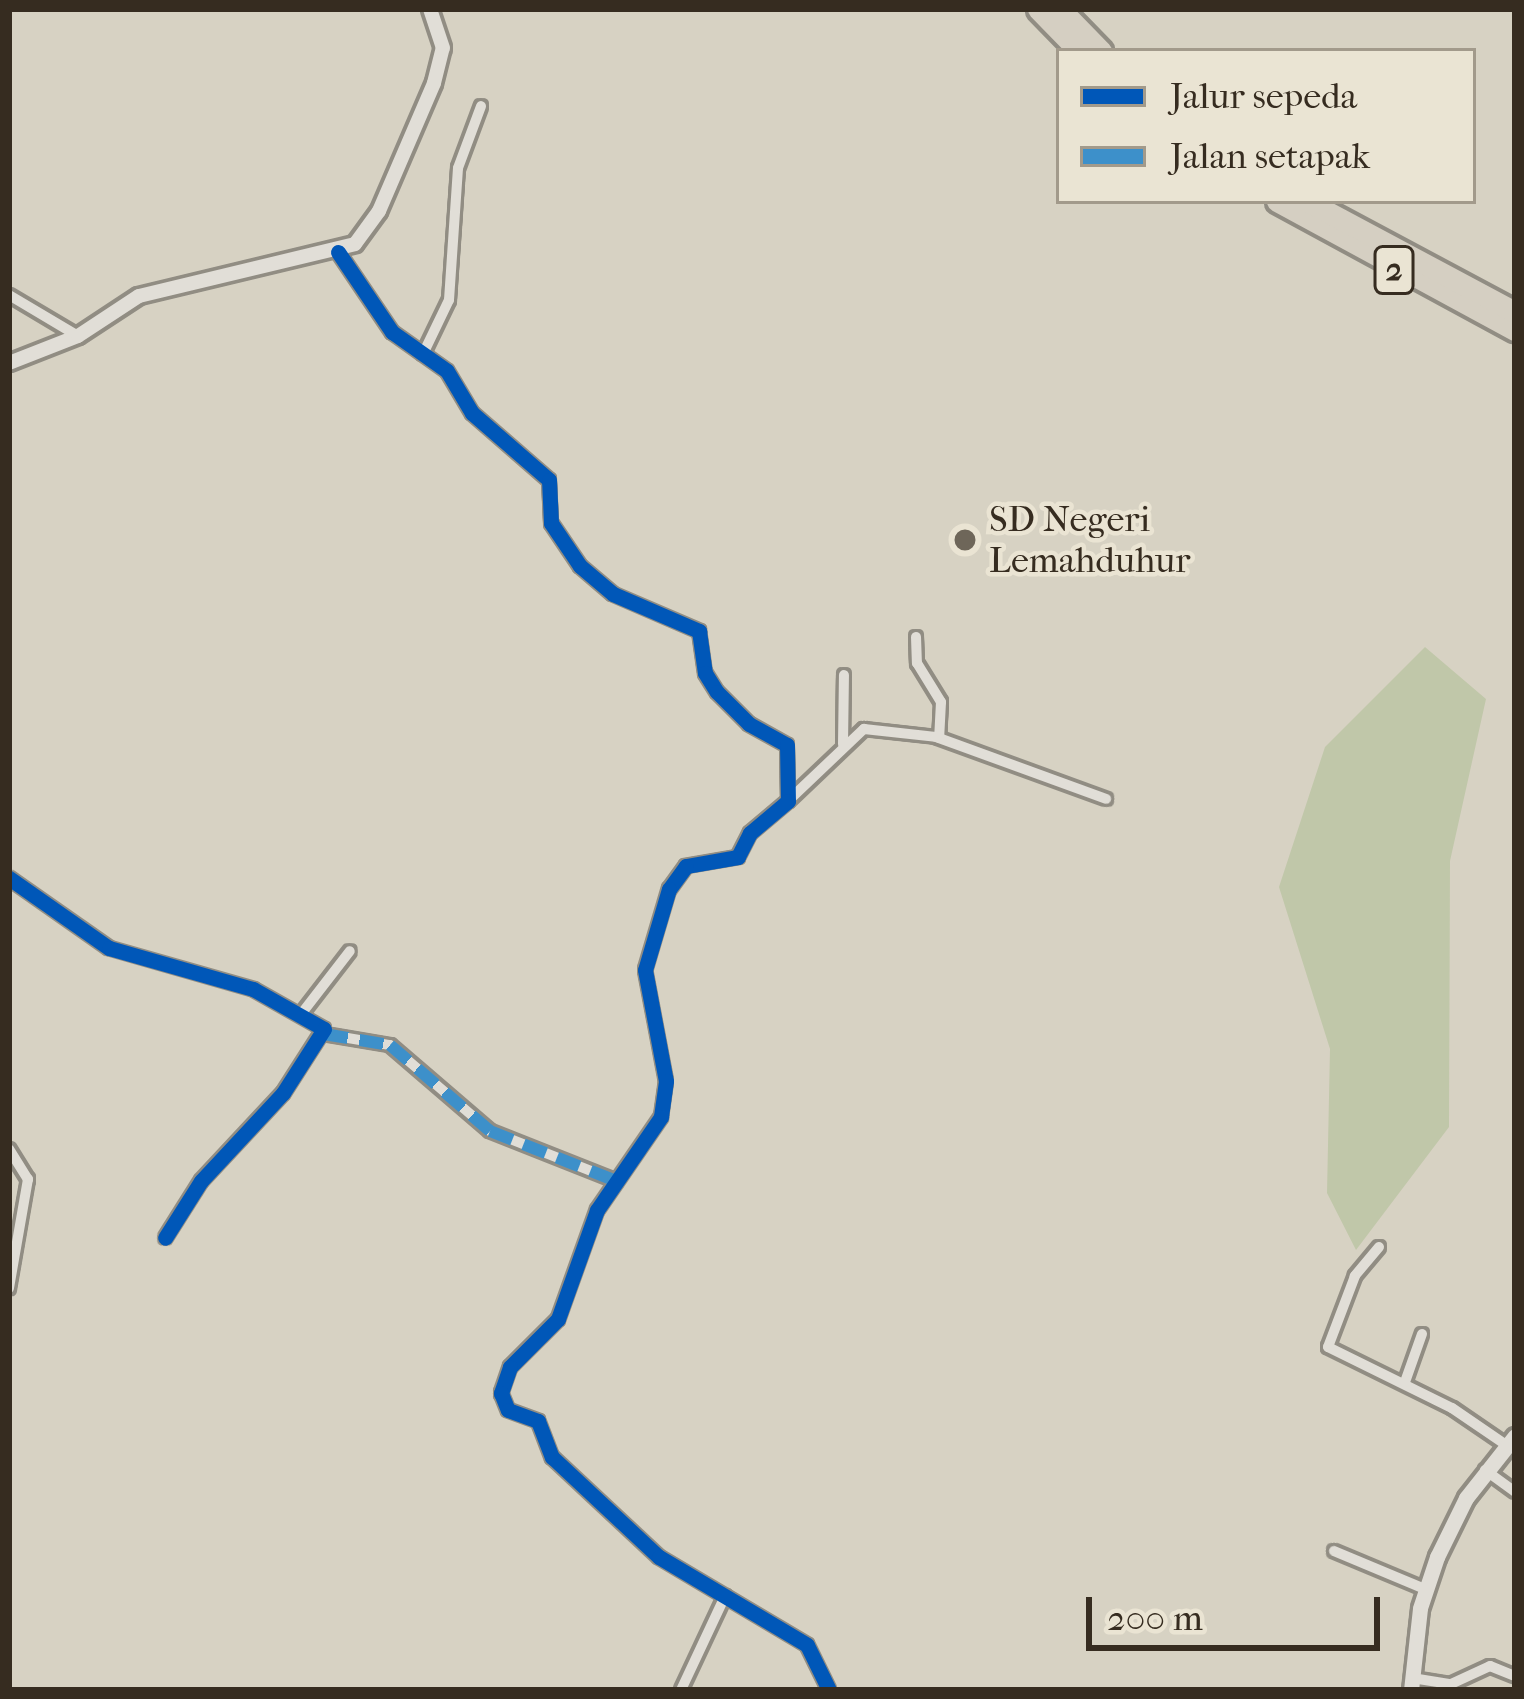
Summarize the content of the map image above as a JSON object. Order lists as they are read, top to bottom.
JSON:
{
  "streets": {
    "highway": ["2"]
  },
  "places": ["SD Negeri Lemahduhur"],
  "legend": ["Jalur sepeda", "Jalan setapak"],
  "scale_bar": "200 m"
}
